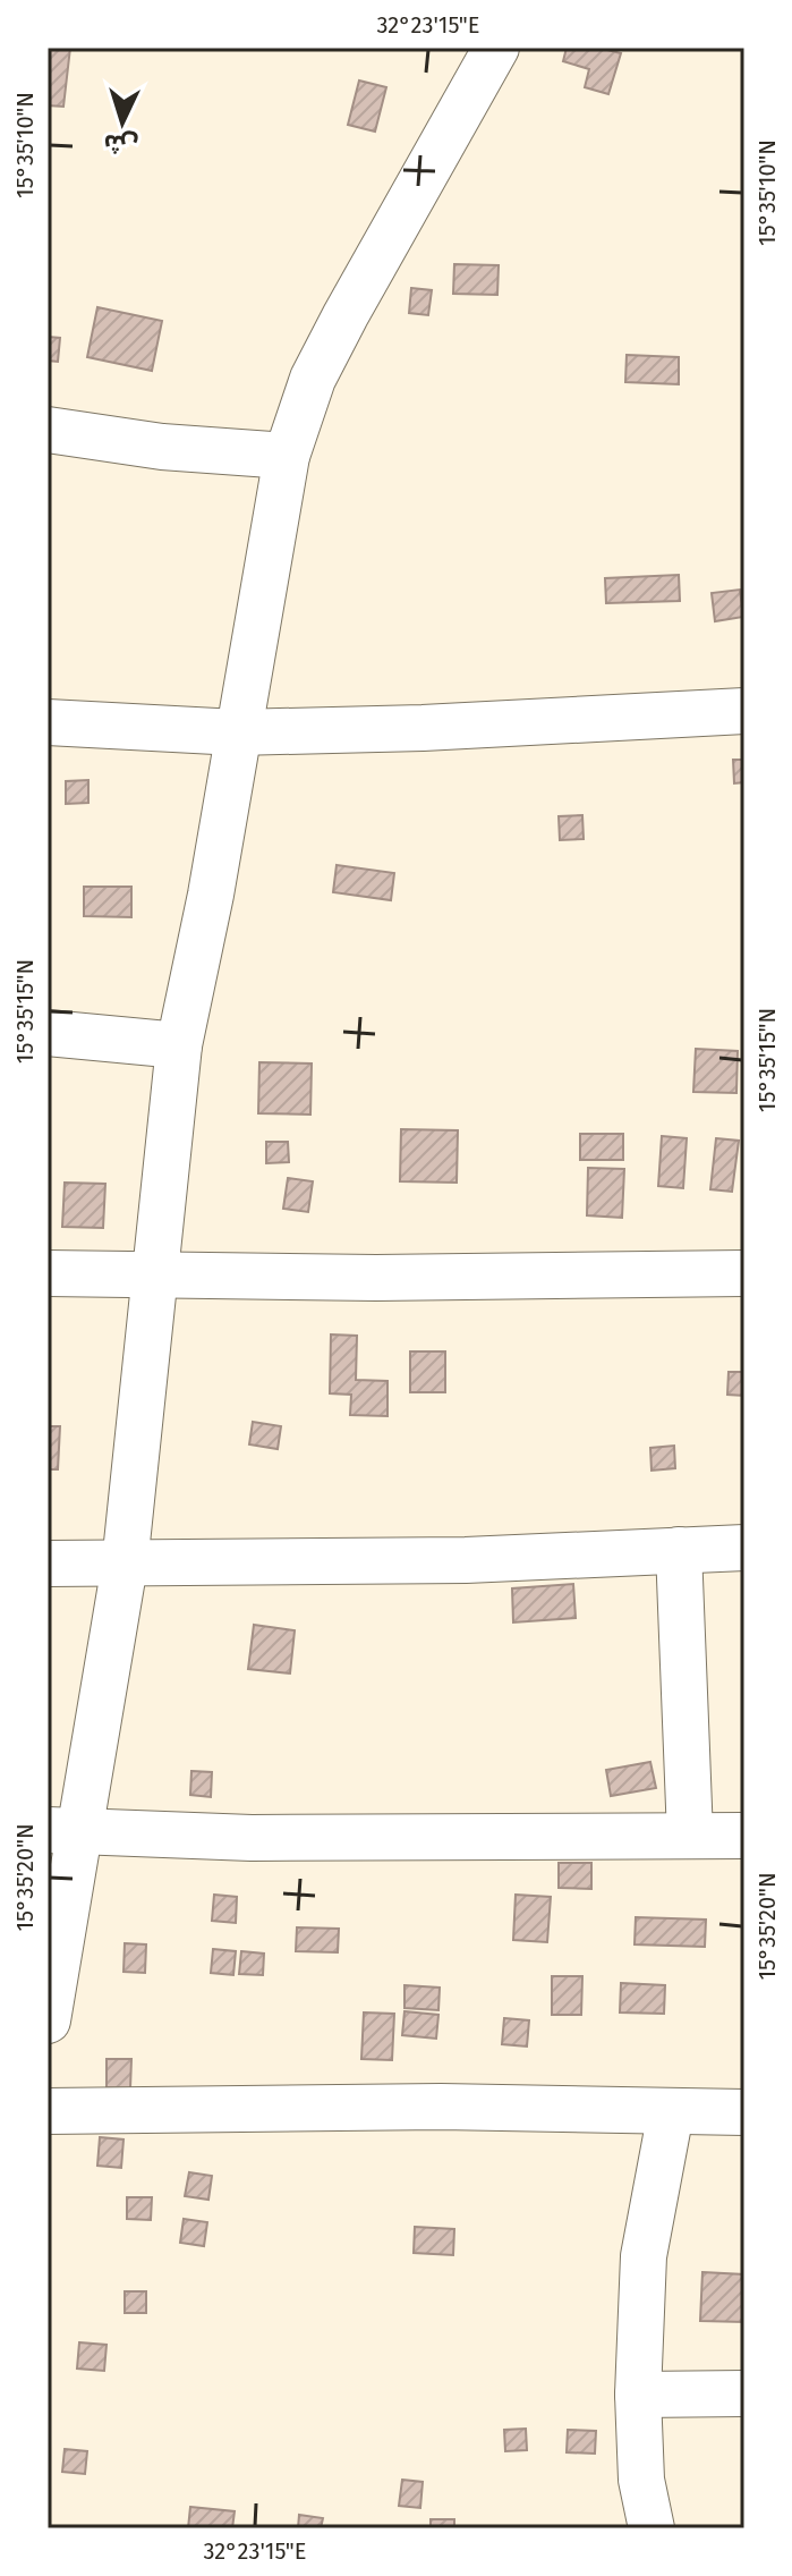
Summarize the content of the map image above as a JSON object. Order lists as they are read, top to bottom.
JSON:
{
  "north": "bottom",
  "coordinates": [
    "32°23'15\"E",
    "15°35'10\"N",
    "15°35'15\"N",
    "15°35'20\"N"
  ]
}
